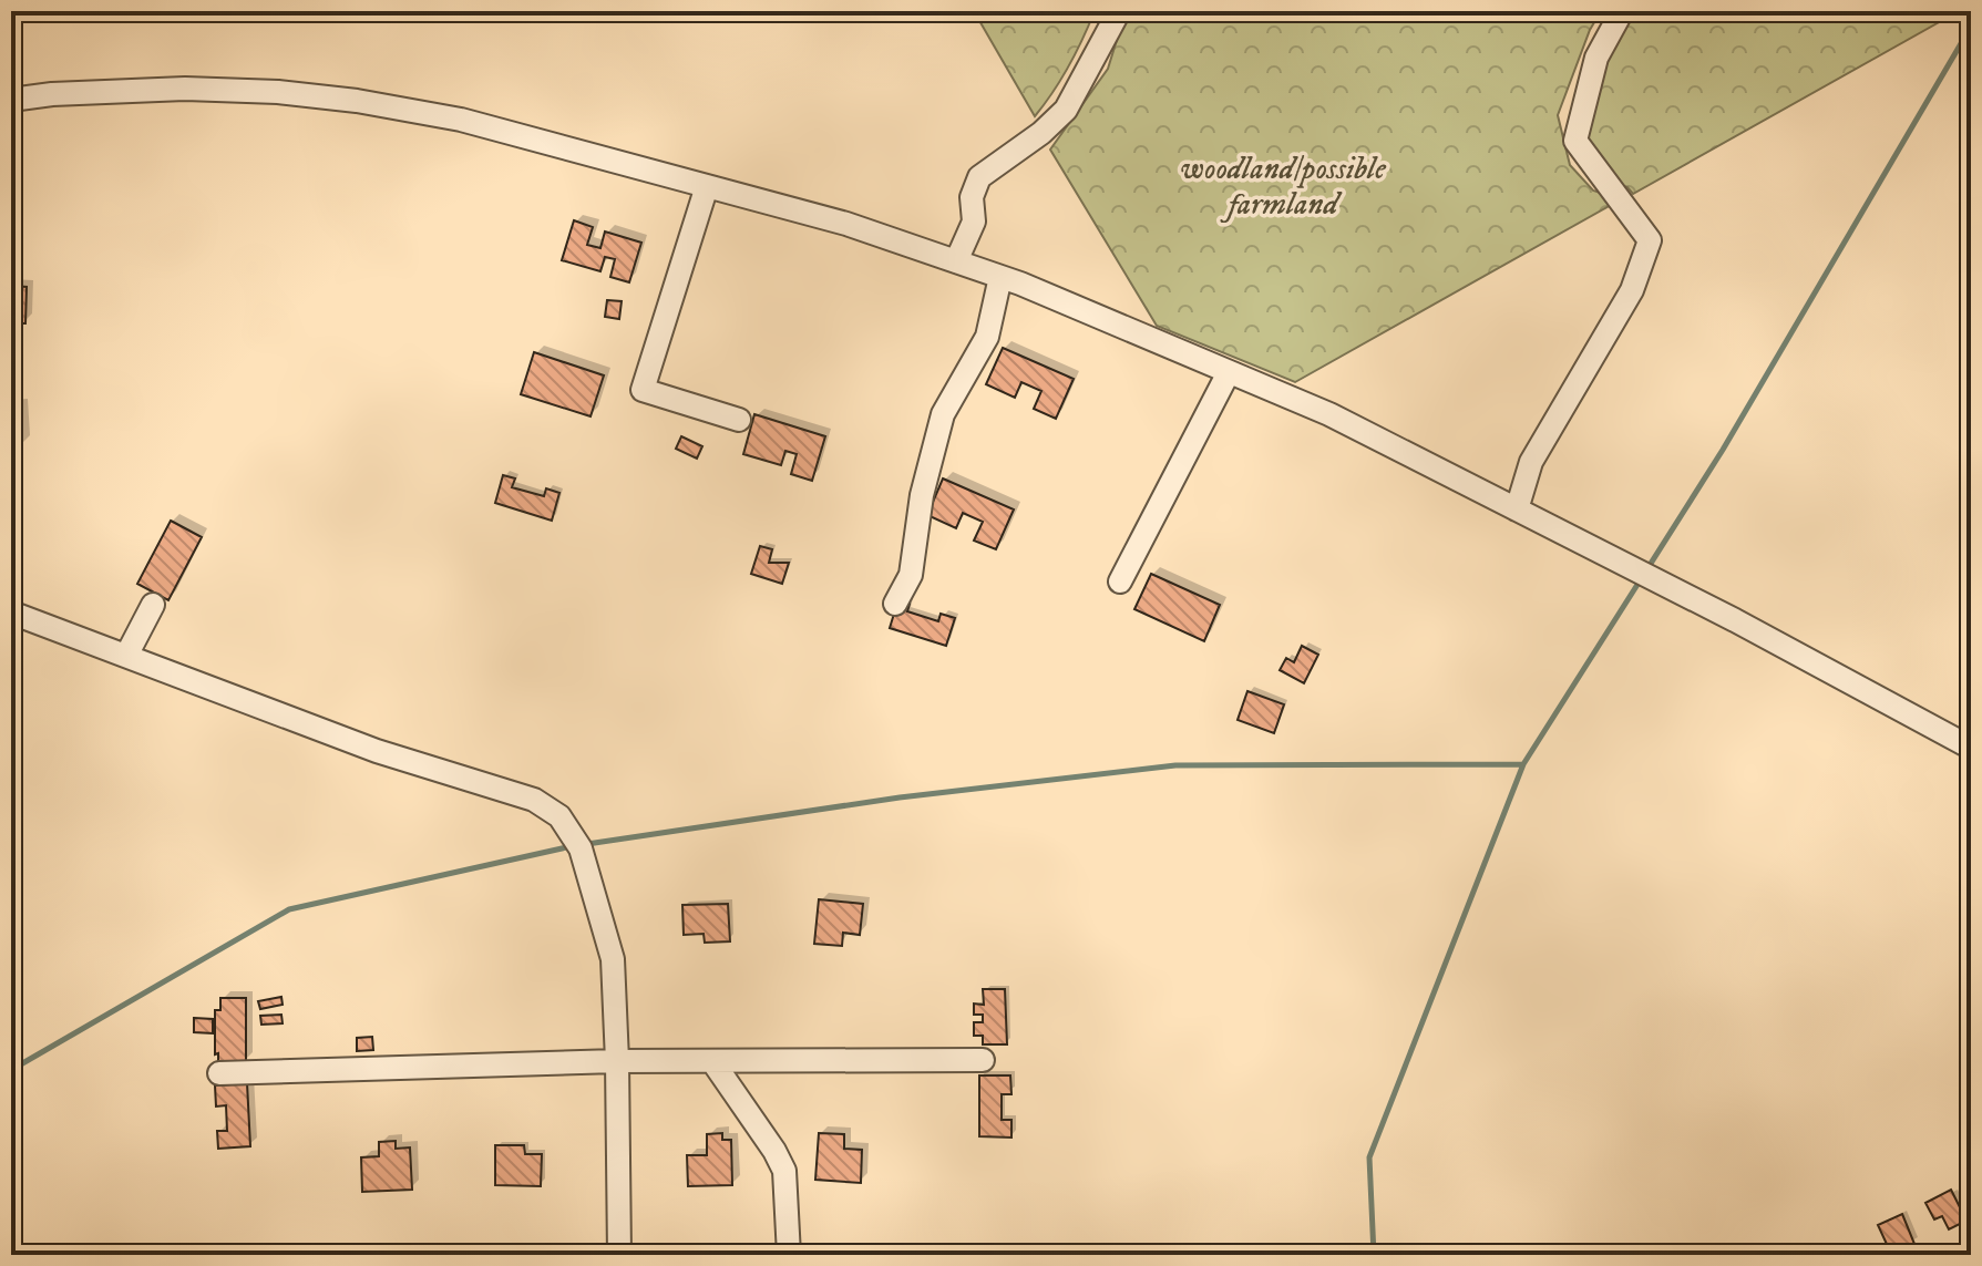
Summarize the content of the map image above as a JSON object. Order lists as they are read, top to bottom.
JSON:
{
  "parks": ["woodland/possible farmland"]
}
